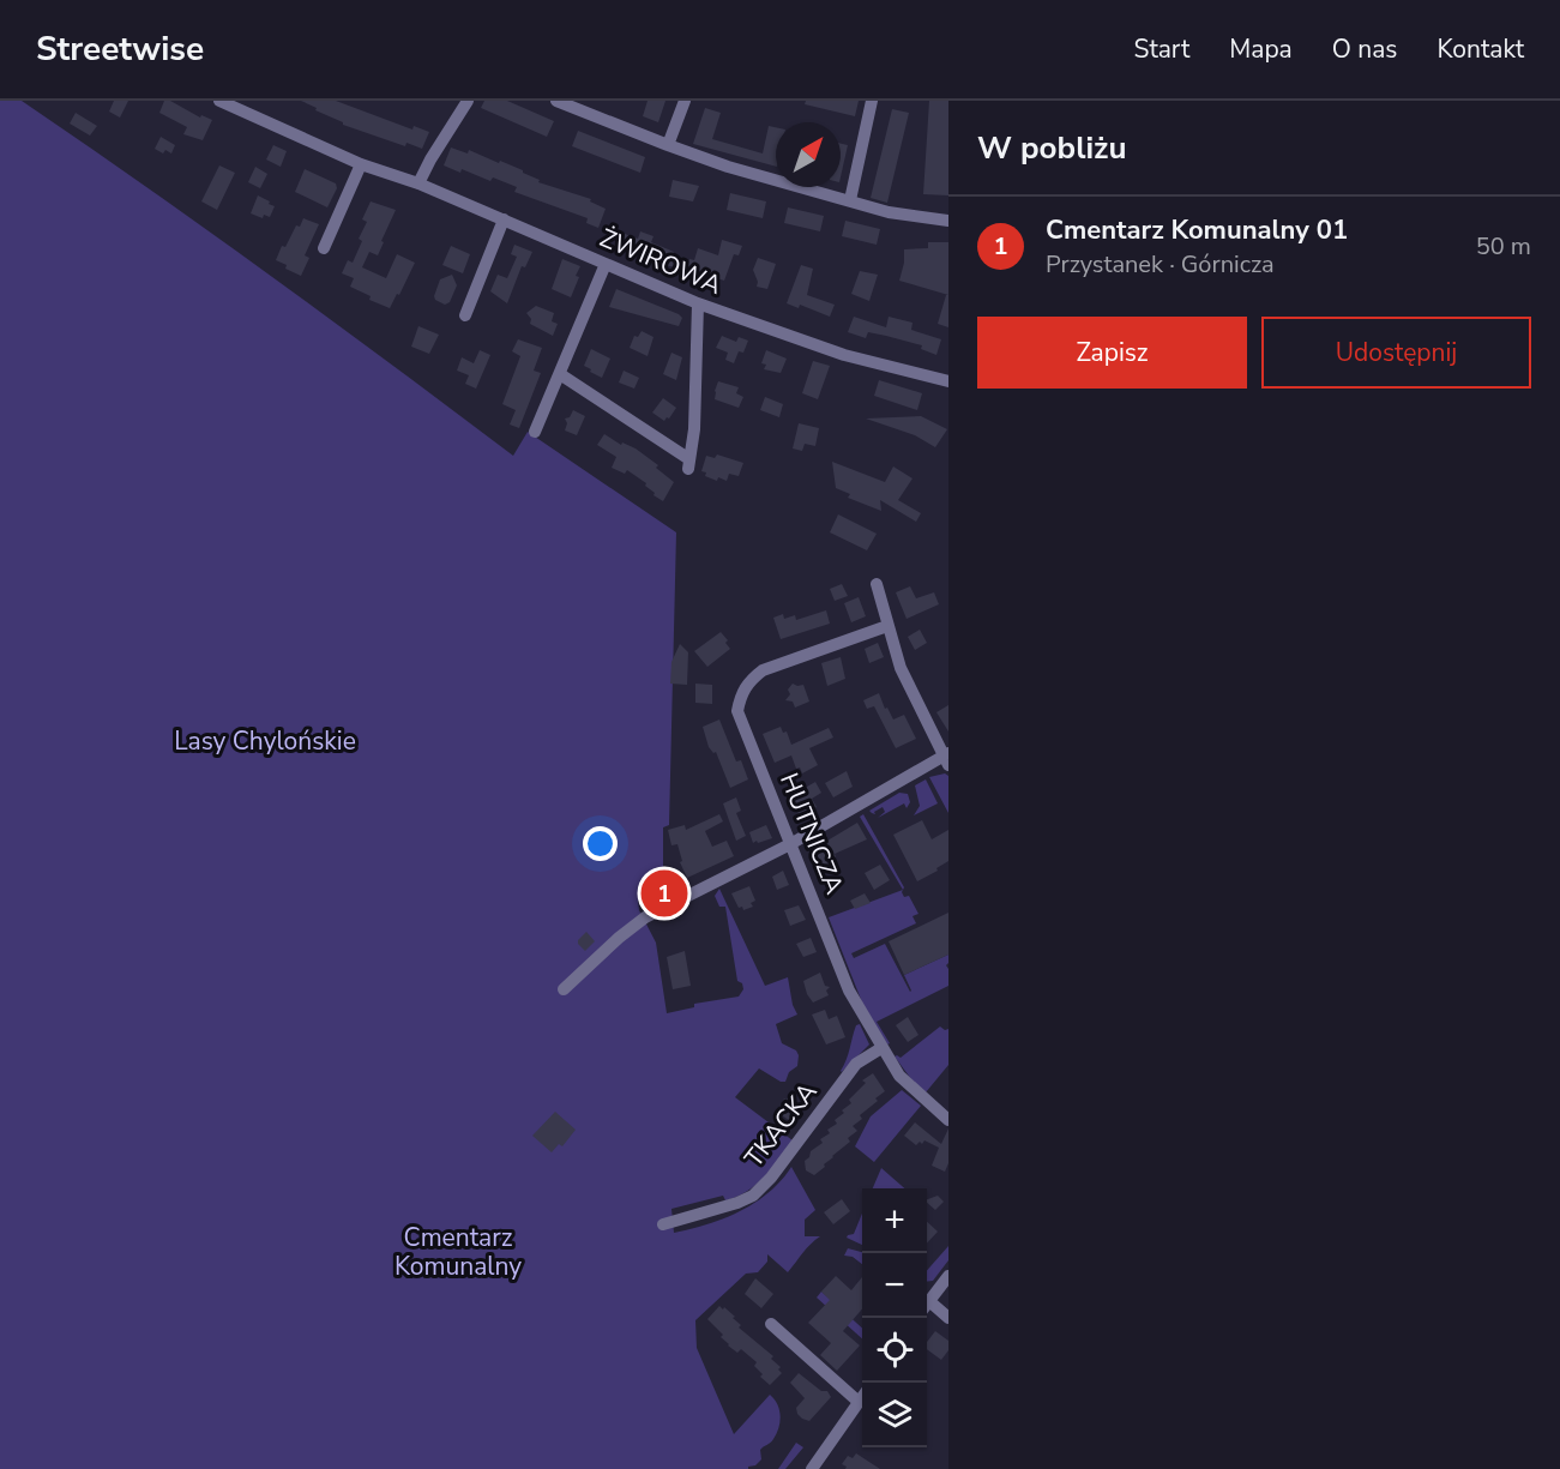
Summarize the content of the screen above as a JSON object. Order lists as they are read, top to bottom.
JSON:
{
  "streets": {
    "street": ["ŻWIROWA", "HUTNICZA", "TKACKA"]
  },
  "crossings": [
    ["HUTNICZA", "TKACKA"]
  ],
  "parks": ["Lasy Chylońskie", "Cmentarz Komunalny"],
  "north": "top right",
  "page": {
    "header": "Streetwise",
    "nav": [
      "Start",
      "Mapa",
      "O nas",
      "Kontakt"
    ],
    "heading": "W pobliżu",
    "list": [
      {
        "mark": "1",
        "name": "Cmentarz Komunalny 01",
        "note": "Przystanek · Górnicza",
        "value": "50 m"
      }
    ],
    "buttons": ["Zapisz", "Udostępnij"],
    "pins": "1",
    "map_buttons": ["+", "−"]
  }
}
